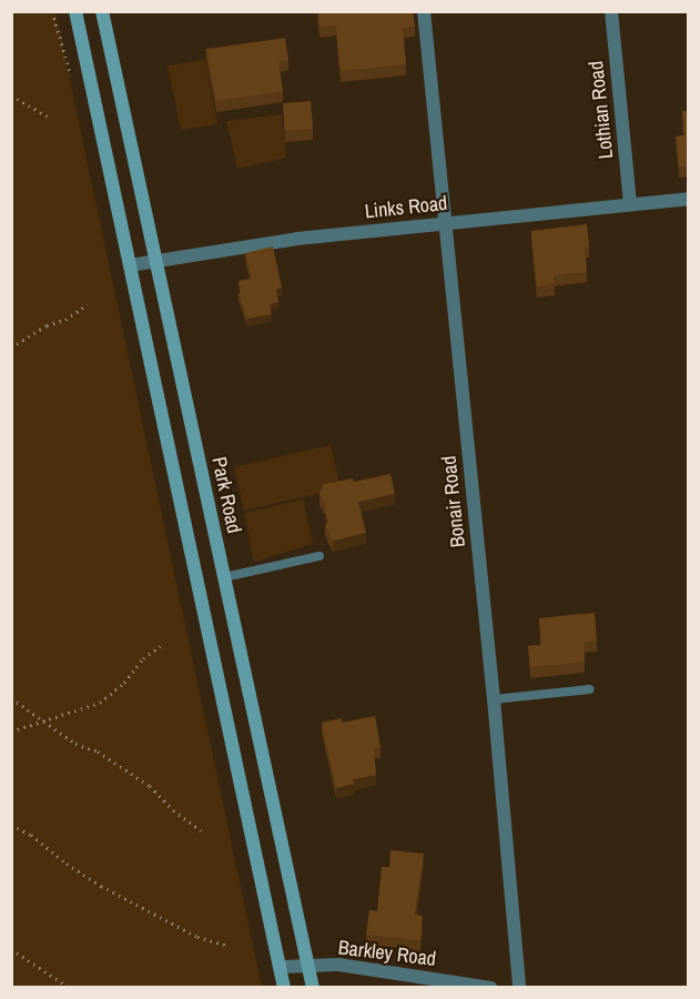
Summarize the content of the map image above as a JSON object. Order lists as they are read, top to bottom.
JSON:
{
  "streets": {
    "main road": ["Park Road"],
    "street": [
      "Lothian Road",
      "Links Road",
      "Bonair Road",
      "Barkley Road"
    ]
  },
  "crossings": [
    ["Lothian Road", "Links Road"],
    ["Links Road", "Park Road"],
    ["Links Road", "Bonair Road"],
    ["Park Road", "Barkley Road"]
  ]
}
